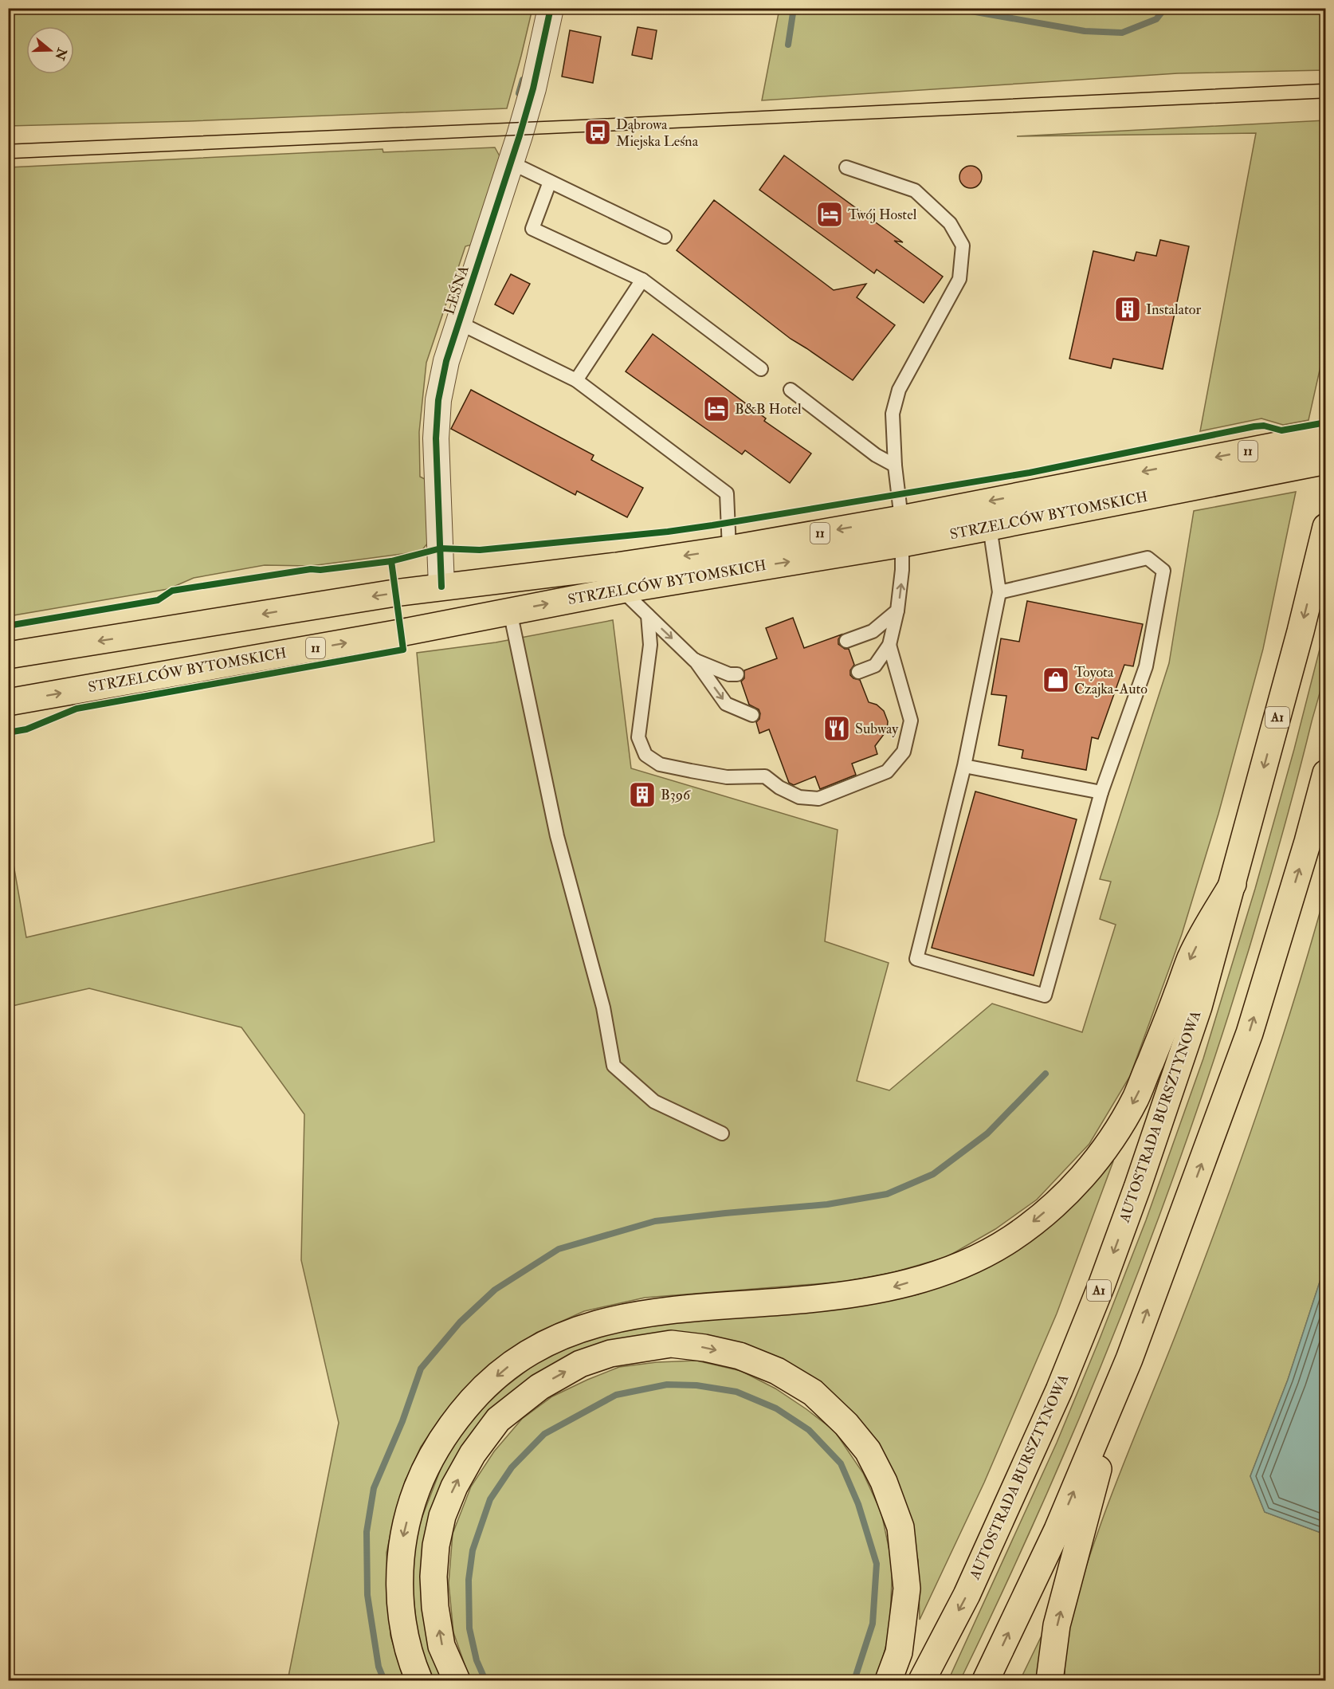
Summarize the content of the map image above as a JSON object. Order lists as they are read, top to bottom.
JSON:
{
  "streets": {
    "main road": [
      "11",
      "STRZELCÓW BYTOMSKICH",
      "A1",
      "AUTOSTRADA BURSZTYNOWA"
    ],
    "street": ["LEŚNA"]
  },
  "crossings": [
    ["LEŚNA", "STRZELCÓW BYTOMSKICH"]
  ],
  "places": {
    "bus stop": ["Dąbrowa Miejska Leśna"],
    "hotel": ["Twój Hostel", "B&B Hotel"],
    "building": ["Instalator", "B396"],
    "shop": ["Toyota Czajka-Auto"],
    "restaurant": ["Subway"]
  },
  "north": "right"
}
